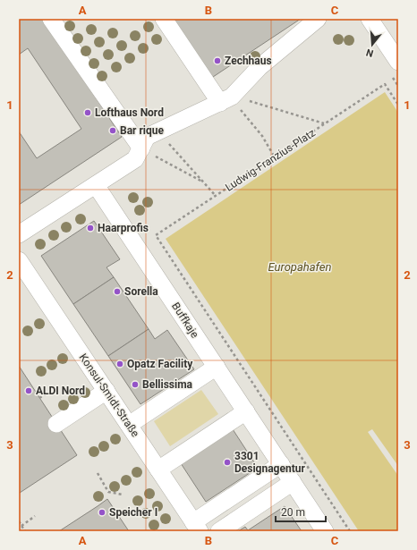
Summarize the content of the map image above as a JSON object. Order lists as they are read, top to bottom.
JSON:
{
  "streets": {
    "street": ["Buffkaje", "Konsul-Smidt-Straße"],
    "path": ["Ludwig-Franzius-Platz"]
  },
  "crossings": [
    ["Ludwig-Franzius-Platz", "Buffkaje"]
  ],
  "water": ["Europahafen"],
  "places": [
    "Zechhaus",
    "Lofthaus Nord",
    "Bar rique",
    "Haarprofis",
    "Sorella",
    "Opatz Facility",
    "Bellissima",
    "ALDI Nord",
    "3301 Designagentur",
    "Speicher I"
  ],
  "scale_bar": "20 m",
  "north": "bottom",
  "grid": {
    "columns": ["A", "B", "C"],
    "rows": ["1", "2", "3"]
  }
}
